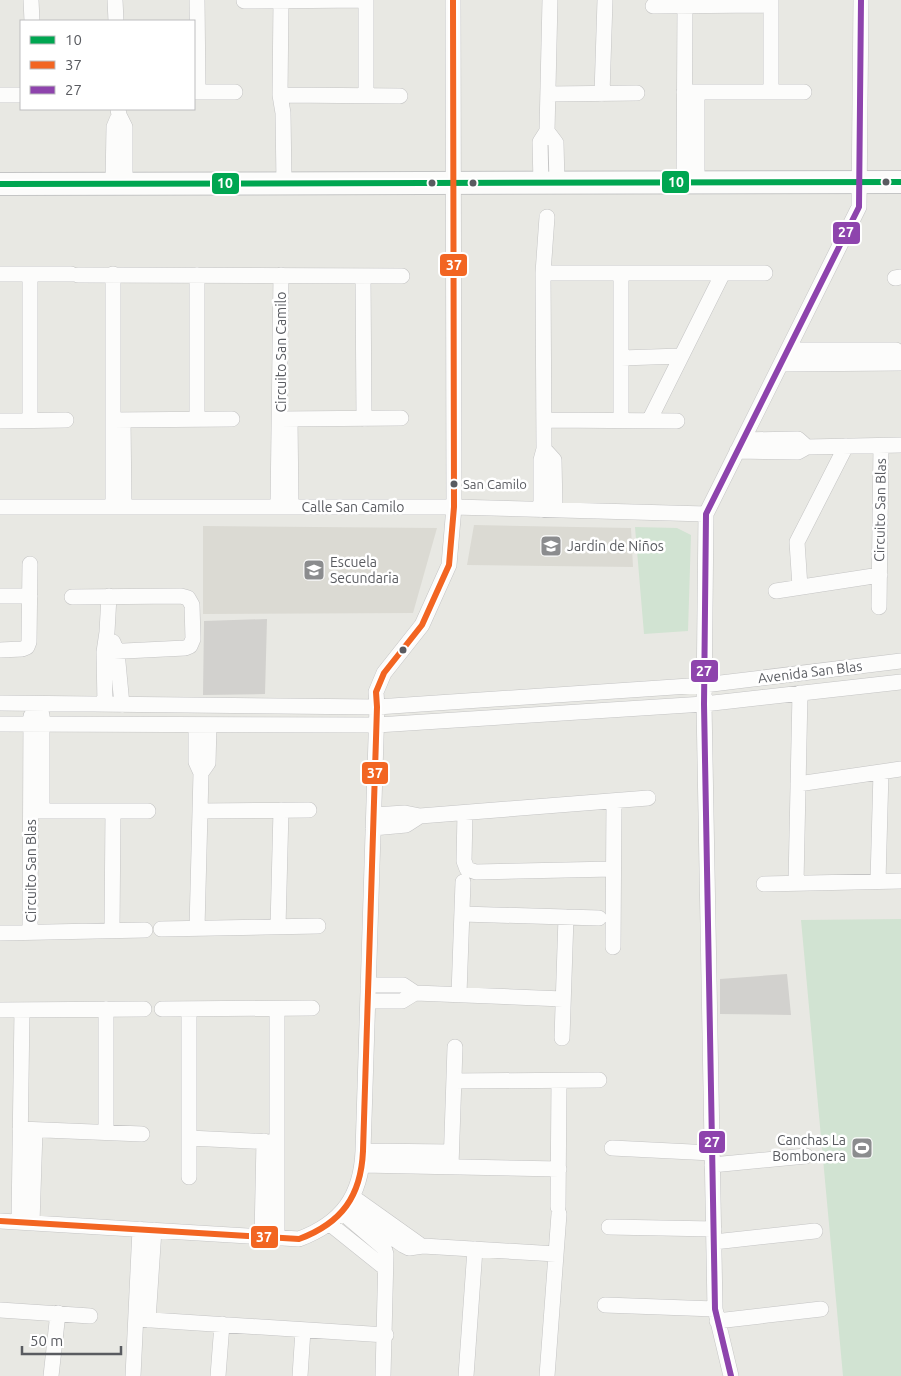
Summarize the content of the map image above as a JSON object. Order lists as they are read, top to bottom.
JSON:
{
  "streets": {
    "street": [
      "Circuito San Camilo",
      "Calle San Camilo",
      "Circuito San Blas",
      "Avenida San Blas"
    ]
  },
  "crossings": [
    ["Circuito San Camilo", "Calle San Camilo"],
    ["Circuito San Blas", "Avenida San Blas"]
  ],
  "places": {
    "other": ["San Camilo"],
    "school or university": ["Jardin de Niños", "Escuela Secundaria"],
    "sports": ["Canchas La Bombonera"]
  },
  "lines": ["transit line 37", "transit line 27", "transit line 10"],
  "legend": ["10", "37", "27"],
  "scale_bar": "50 m"
}
